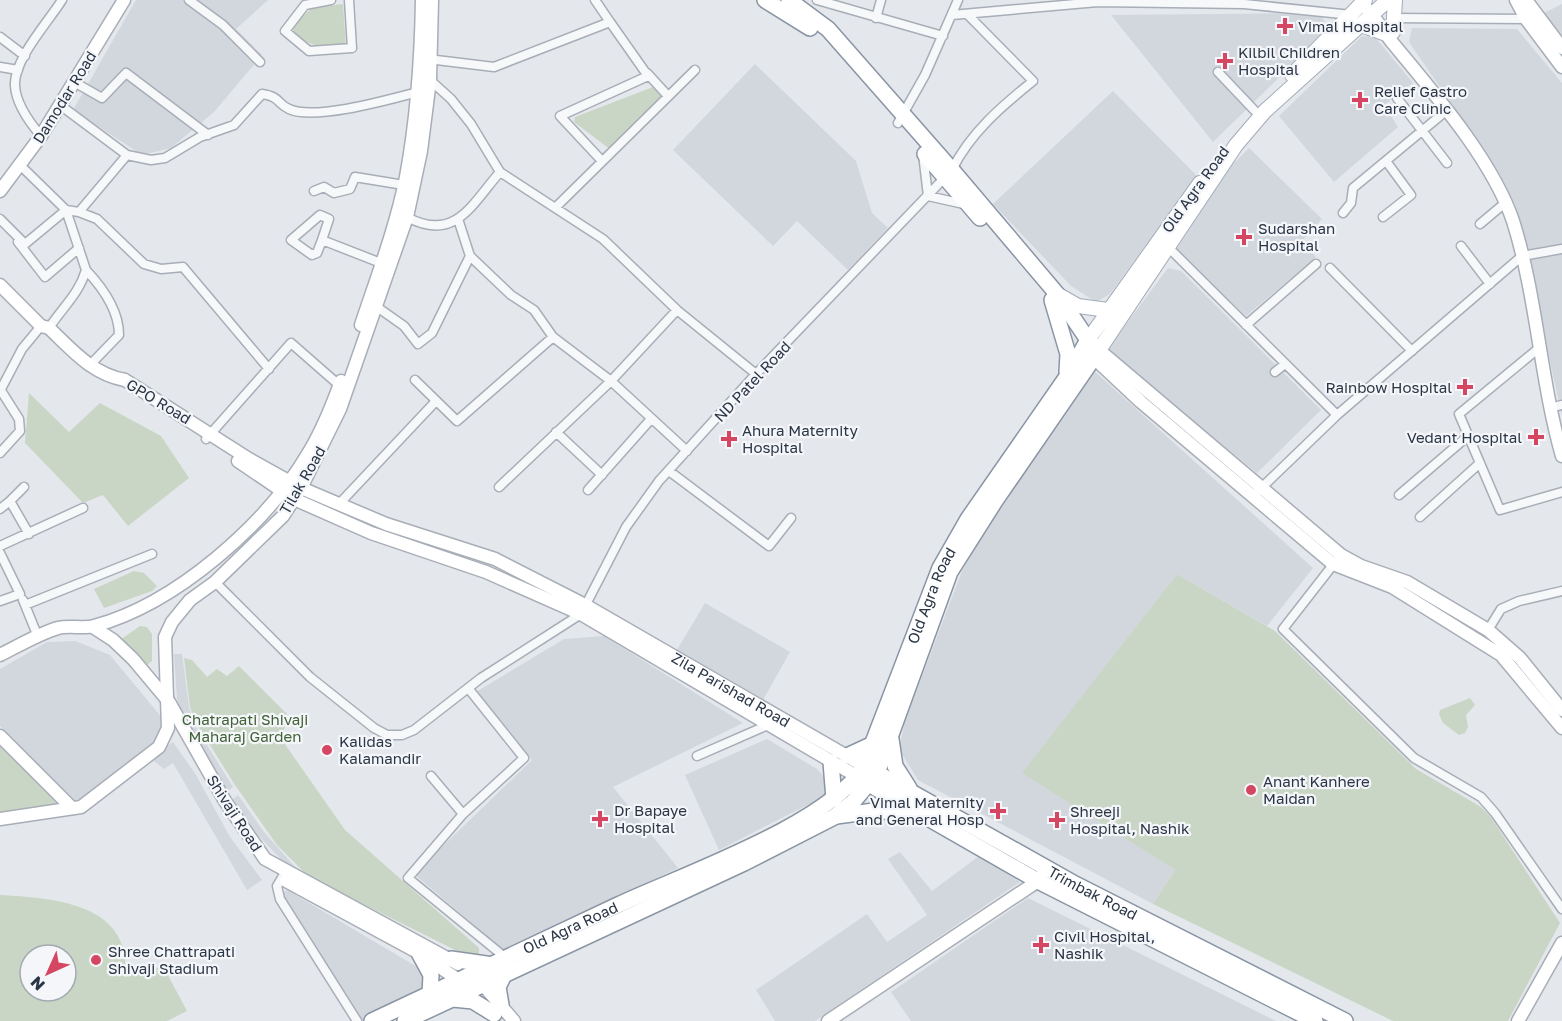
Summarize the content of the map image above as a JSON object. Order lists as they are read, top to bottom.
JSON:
{
  "streets": {
    "highway": ["Old Agra Road", "Trimbak Road"],
    "main road": [
      "Damodar Road",
      "GPO Road",
      "Tilak Road",
      "Zila Parishad Road",
      "Shivaji Road"
    ],
    "street": ["ND Patel Road"]
  },
  "crossings": [
    ["Old Agra Road", "Zila Parishad Road"],
    ["Old Agra Road", "Shivaji Road"],
    ["ND Patel Road", "GPO Road"],
    ["ND Patel Road", "Zila Parishad Road"],
    ["GPO Road", "Tilak Road"],
    ["GPO Road", "Zila Parishad Road"],
    ["Tilak Road", "Shivaji Road"]
  ],
  "parks": ["Chatrapati Shivaji Maharaj Garden"],
  "places": {
    "health": [
      "Vimal Hospital",
      "Kilbil Children Hospital",
      "Relief Gastro Care Clinic",
      "Sudarshan Hospital",
      "Rainbow Hospital",
      "Vedant Hospital",
      "Ahura Maternity Hospital",
      "Vimal Maternity and General Hosp",
      "Dr Bapaye Hospital",
      "Shreeji Hospital, Nashik",
      "Civil Hospital, Nashik"
    ],
    "other": ["Kalidas Kalamandir", "Anant Kanhere Maidan", "Shree Chattrapati Shivaji Stadium"]
  },
  "north": "bottom left"
}
